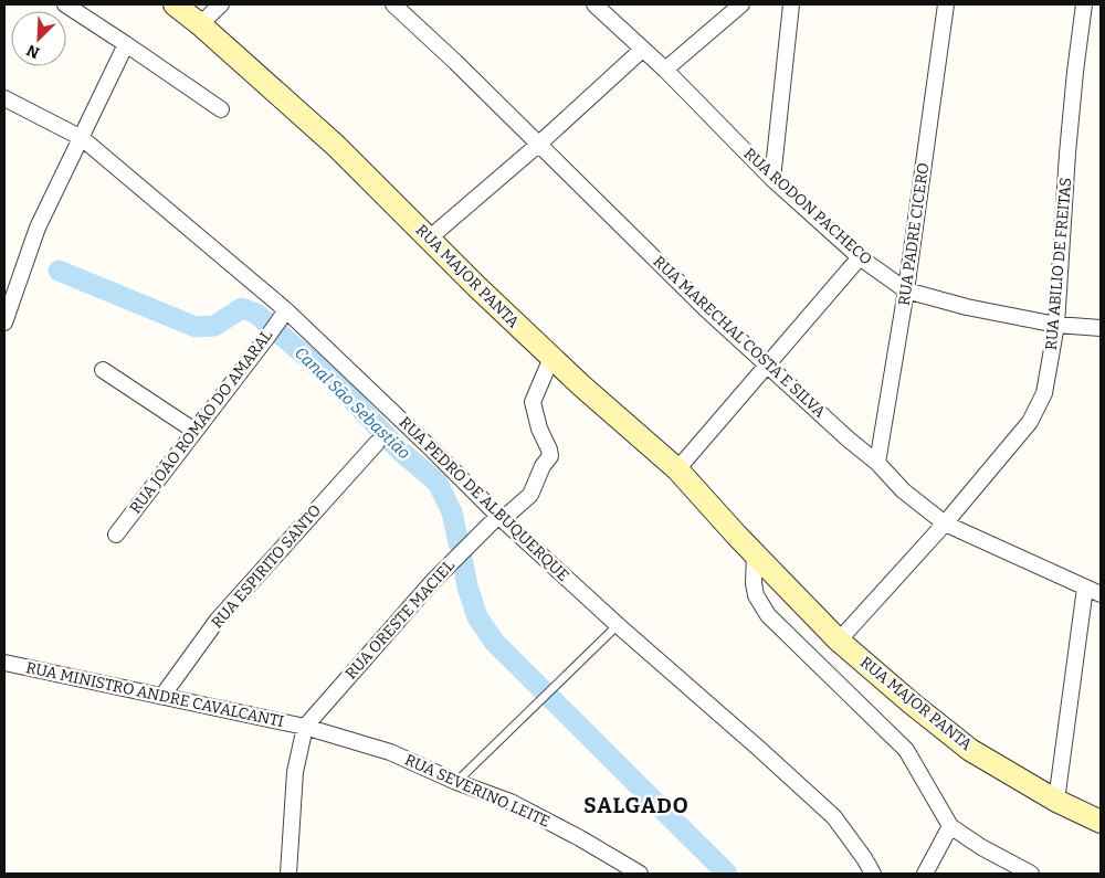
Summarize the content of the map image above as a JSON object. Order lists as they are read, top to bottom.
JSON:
{
  "streets": {
    "street": [
      "RUA RODON PACHECO",
      "RUA PADRE CICERO",
      "RUA ABILIO DE FREITAS",
      "RUA MAJOR PANTA",
      "RUA MARECHAL COSTA E SILVA",
      "RUA JOÃO ROMÃO DO AMARAL",
      "RUA PEDRO DE ALBUQUERQUE",
      "RUA ESPIRITO SANTO",
      "RUA ORESTE MACIEL",
      "RUA MINISTRO ANDRE CAVALCANTI",
      "RUA SEVERINO LEITE"
    ]
  },
  "crossings": [
    ["RUA RODON PACHECO", "RUA PADRE CICERO"],
    ["RUA RODON PACHECO", "RUA ABILIO DE FREITAS"],
    ["RUA PADRE CICERO", "RUA MARECHAL COSTA E SILVA"],
    ["RUA ABILIO DE FREITAS", "RUA MAJOR PANTA"],
    ["RUA ABILIO DE FREITAS", "RUA MARECHAL COSTA E SILVA"],
    ["RUA MAJOR PANTA", "RUA ORESTE MACIEL"],
    ["RUA JOÃO ROMÃO DO AMARAL", "RUA PEDRO DE ALBUQUERQUE"],
    ["RUA PEDRO DE ALBUQUERQUE", "RUA ORESTE MACIEL"],
    ["RUA ESPIRITO SANTO", "RUA MINISTRO ANDRE CAVALCANTI"],
    ["RUA ORESTE MACIEL", "RUA MINISTRO ANDRE CAVALCANTI"],
    ["RUA ORESTE MACIEL", "RUA SEVERINO LEITE"],
    ["RUA MINISTRO ANDRE CAVALCANTI", "RUA SEVERINO LEITE"]
  ],
  "districts": ["SALGADO"],
  "water": ["Canal São Sebastião"],
  "north": "bottom left"
}
